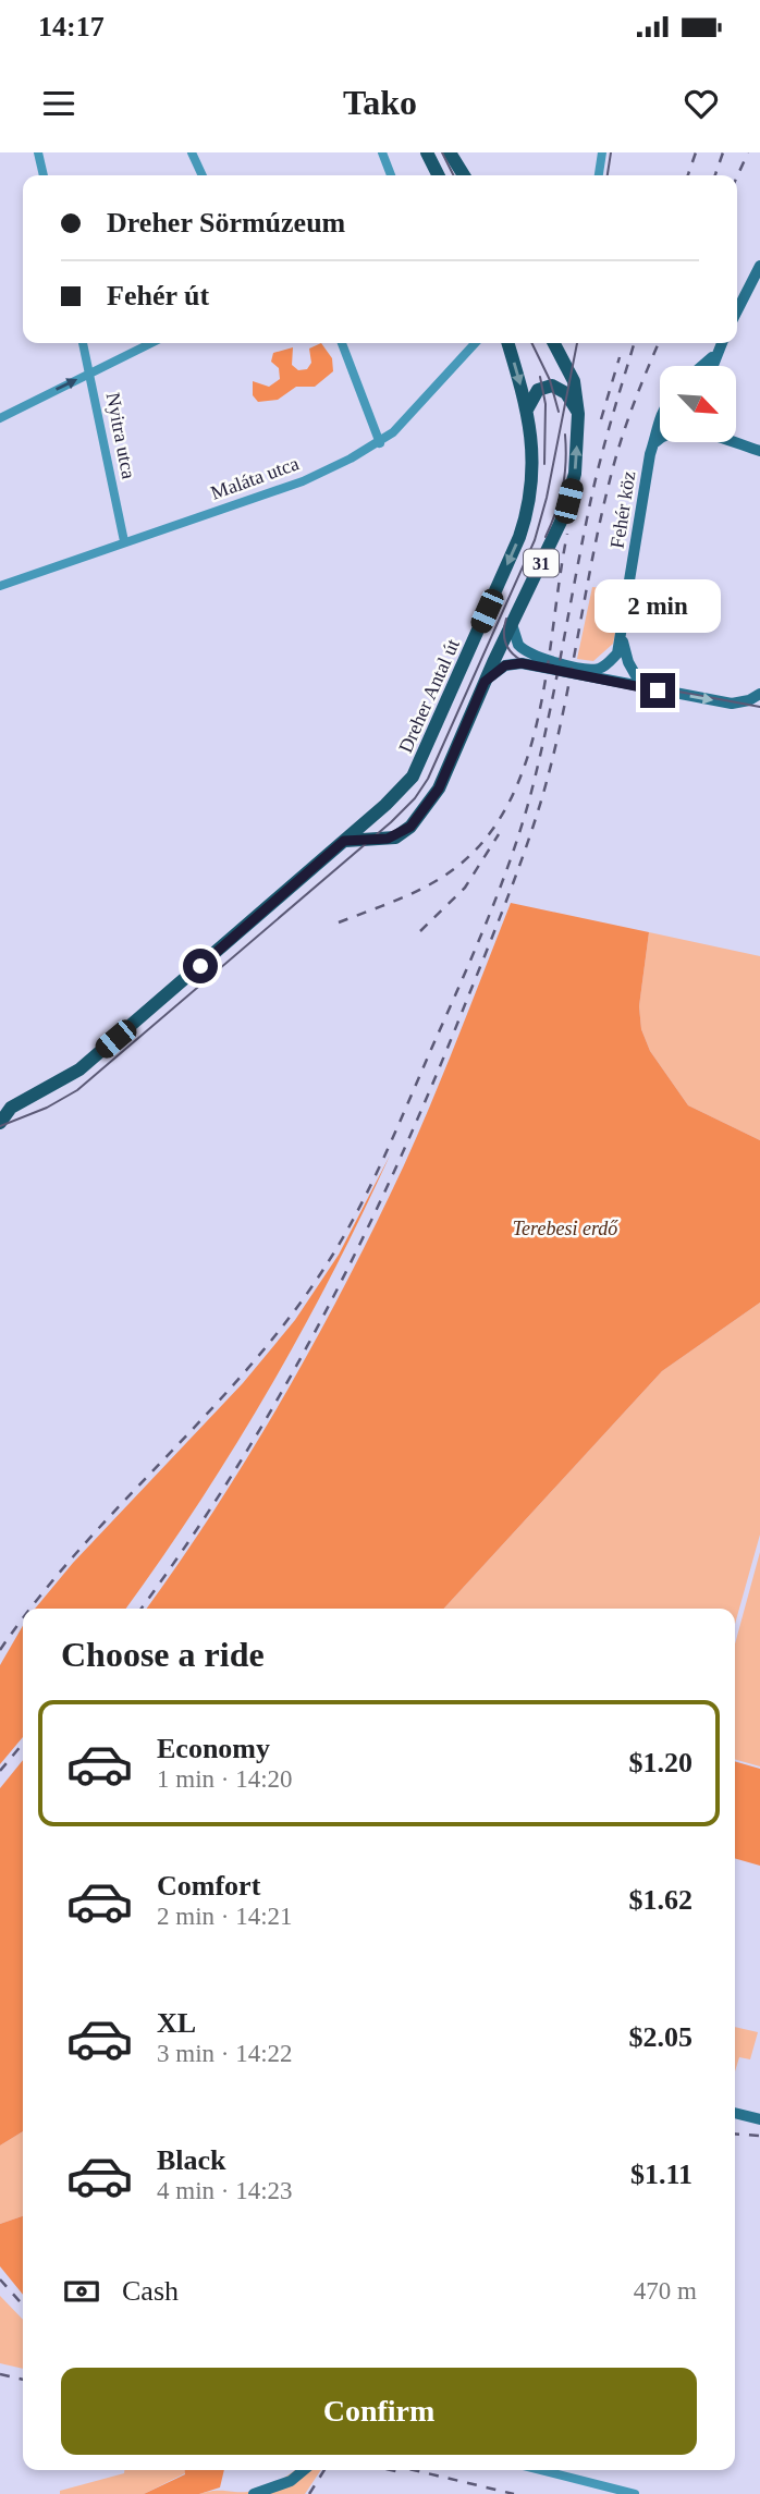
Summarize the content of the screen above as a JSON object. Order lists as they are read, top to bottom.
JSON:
{
  "streets": {
    "main road": ["Fehér köz", "31", "Dreher Antal út"],
    "street": ["Nyitra utca", "Maláta utca"]
  },
  "crossings": [
    ["Nyitra utca", "Maláta utca"],
    ["31", "Dreher Antal út"]
  ],
  "parks": ["Terebesi erdő"],
  "north": "bottom right",
  "page": {
    "status": "14:17",
    "header": "Tako",
    "banner": ["Dreher Sörmúzeum", "Fehér út"],
    "bubble": "2 min",
    "heading": "Choose a ride",
    "list": [
      {
        "name": "Economy",
        "note": "1 min · 14:20",
        "value": "$1.20"
      },
      {
        "name": "Comfort",
        "note": "2 min · 14:21",
        "value": "$1.62"
      },
      {
        "name": "XL",
        "note": "3 min · 14:22",
        "value": "$2.05"
      },
      {
        "name": "Black",
        "note": "4 min · 14:23",
        "value": "$1.11"
      }
    ],
    "pay": ["Cash", "470 m"],
    "buttons": "Confirm"
  }
}
